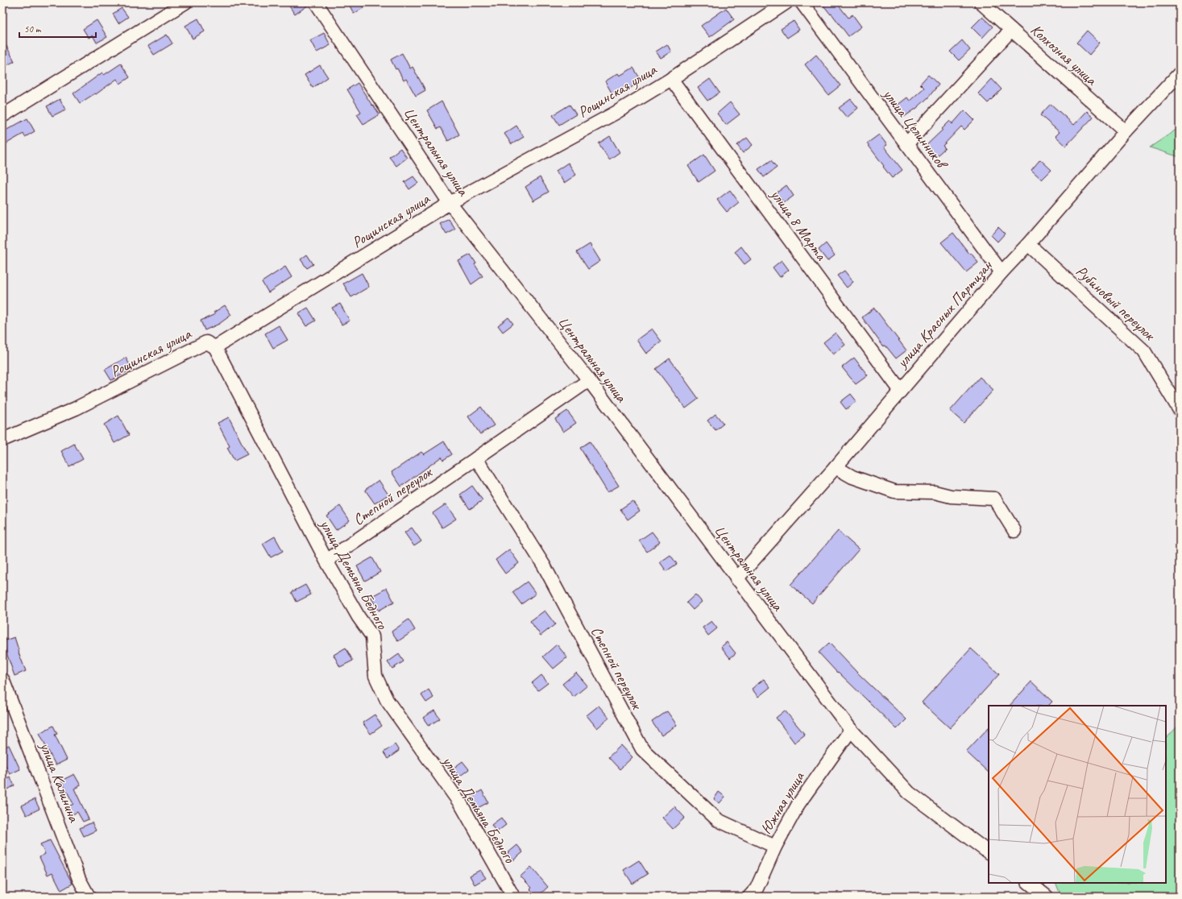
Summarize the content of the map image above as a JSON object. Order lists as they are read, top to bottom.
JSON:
{
  "streets": {
    "street": [
      "Колхозная улица",
      "Рощинская улица",
      "улица Целинников",
      "Центральная улица",
      "улица 8 Марта",
      "Рубиновый переулок",
      "улица Красных Партизан",
      "Степной переулок",
      "улица Демьяна Бедного",
      "улица Калинина",
      "Южная улица"
    ]
  },
  "crossings": [
    ["Колхозная улица", "улица Красных Партизан"],
    ["Рощинская улица", "Центральная улица"],
    ["Рощинская улица", "улица 8 Марта"],
    ["Рощинская улица", "улица Демьяна Бедного"],
    ["улица Целинников", "улица Красных Партизан"],
    ["Центральная улица", "улица Красных Партизан"],
    ["Центральная улица", "Степной переулок"],
    ["Центральная улица", "Южная улица"],
    ["улица 8 Марта", "улица Красных Партизан"],
    ["Рубиновый переулок", "улица Красных Партизан"],
    ["Степной переулок", "улица Демьяна Бедного"],
    ["Степной переулок", "Южная улица"]
  ],
  "scale_bar": "50 m"
}
